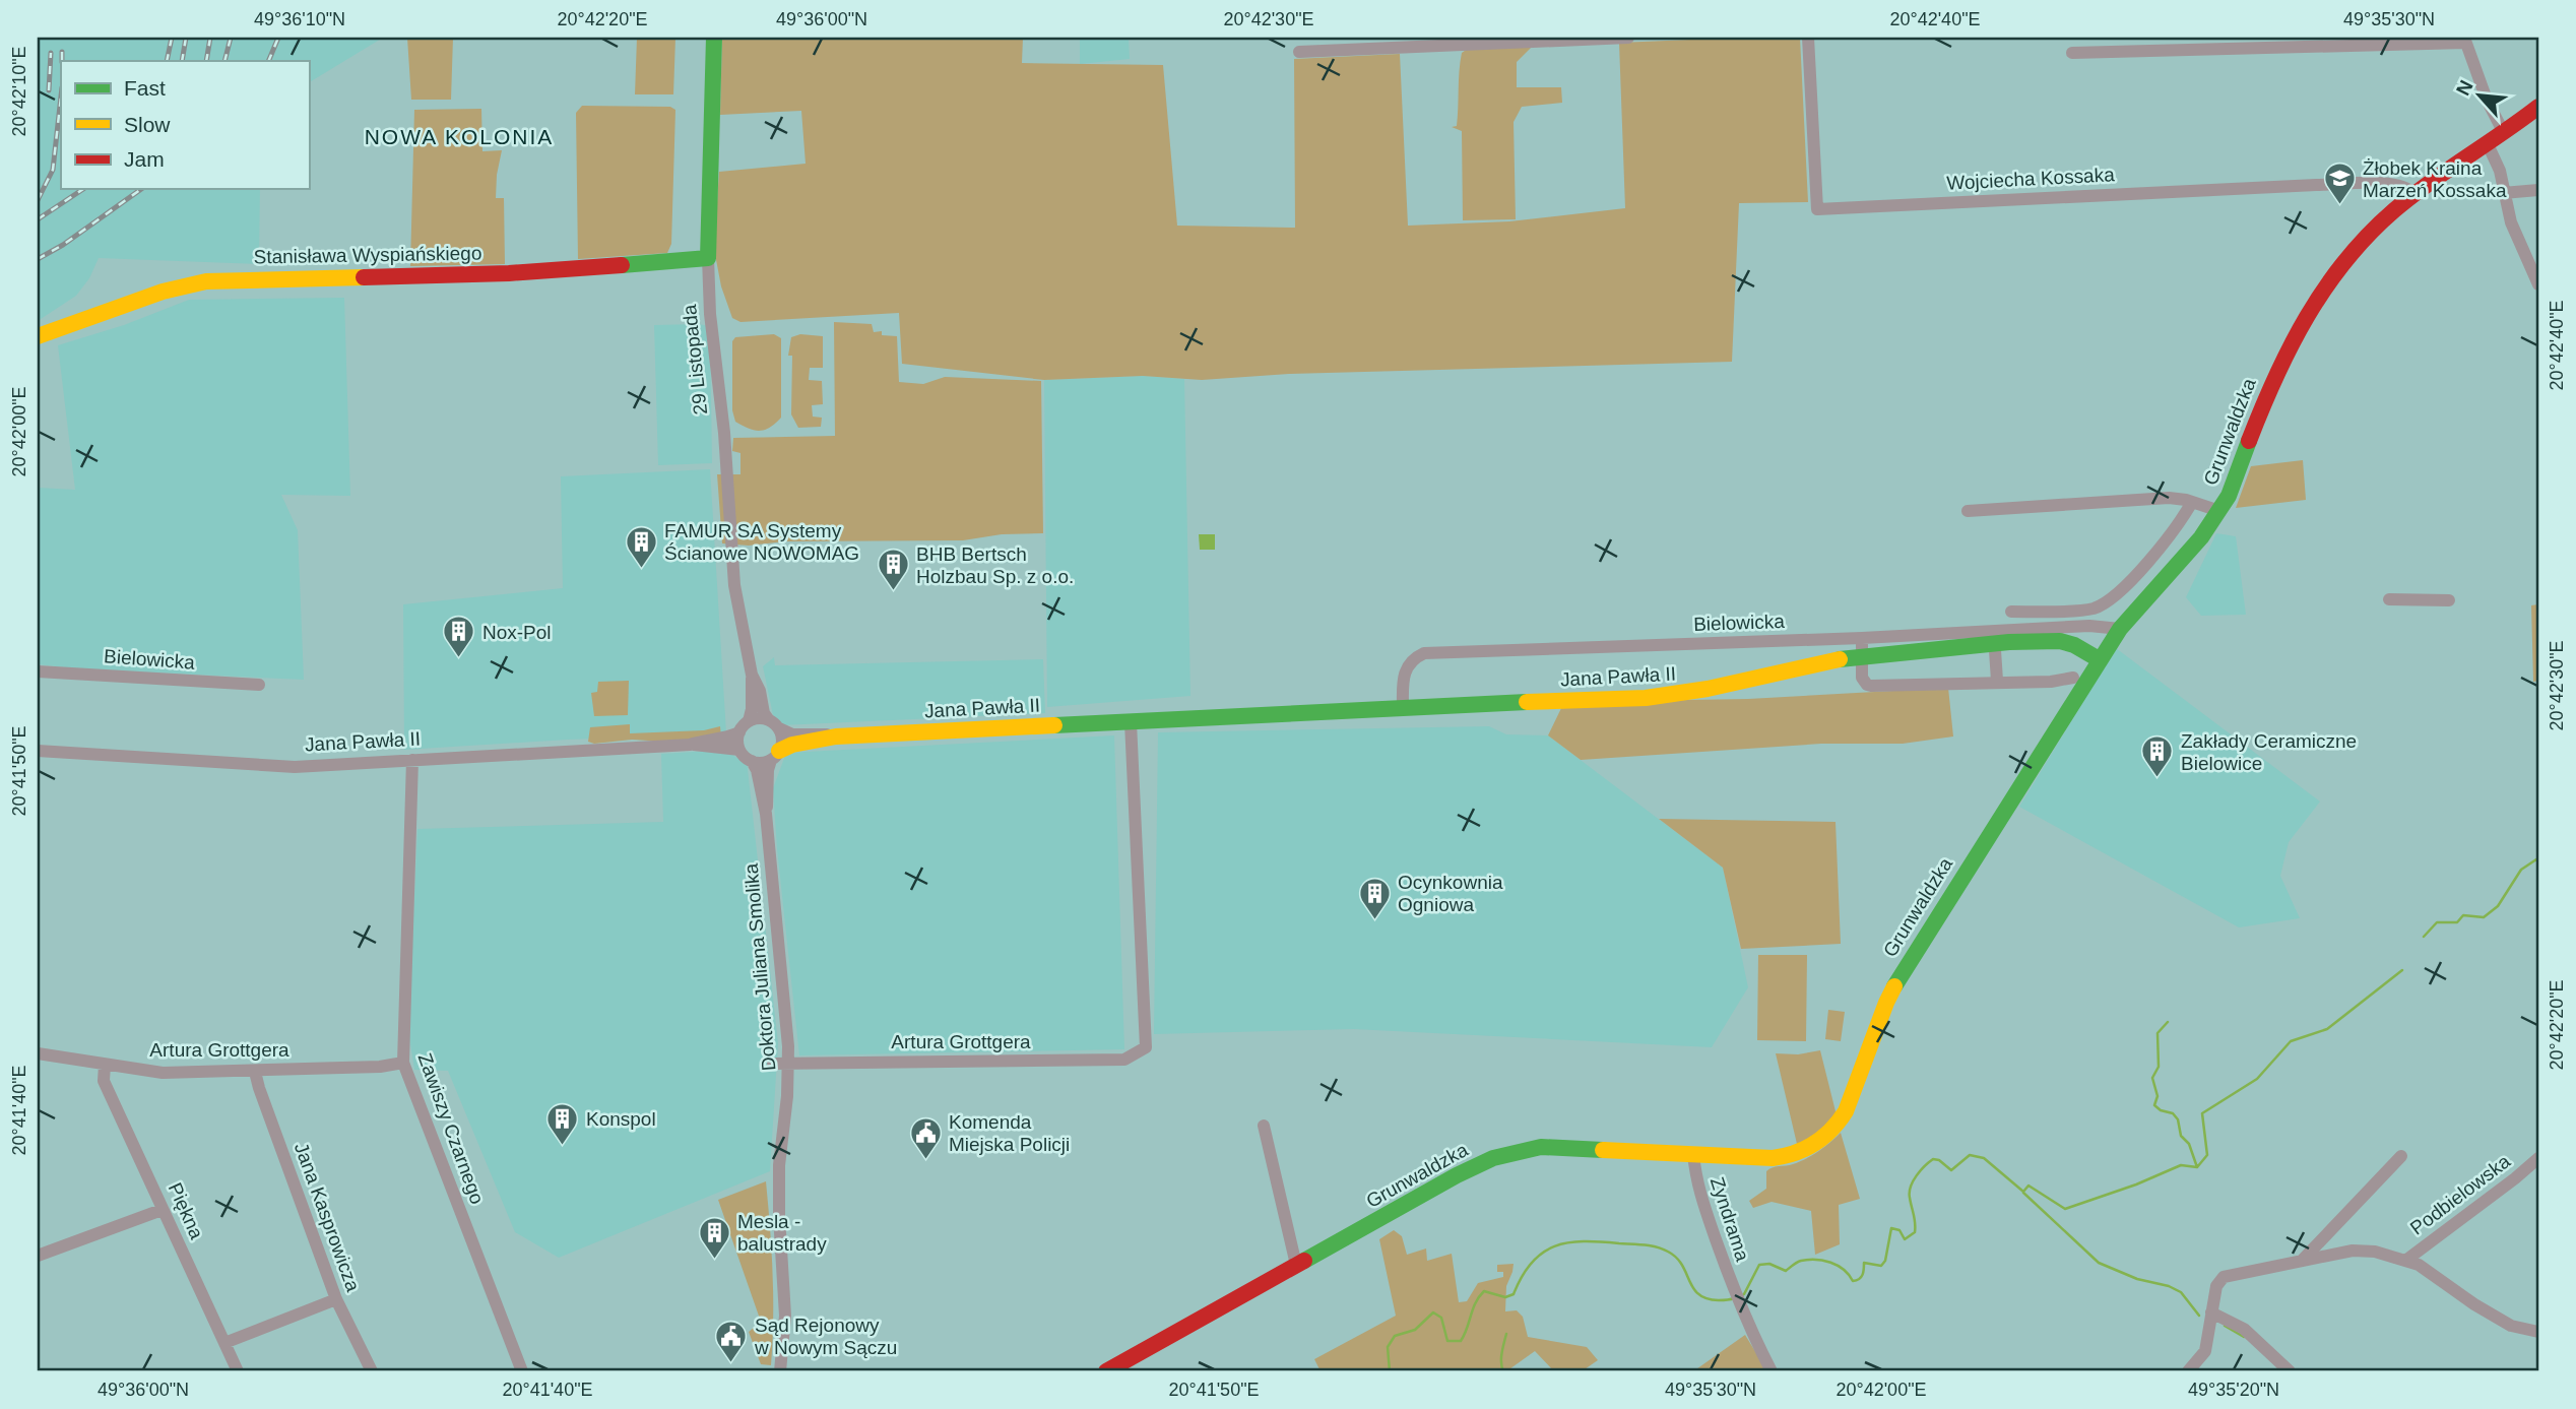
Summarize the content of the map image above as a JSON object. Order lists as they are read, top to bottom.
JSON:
{
  "streets": {
    "street": [
      "Wojciecha Kossaka",
      "Stanisława Wyspiańskiego",
      "29 Listopada",
      "Grunwaldzka",
      "Bielowicka",
      "Jana Pawła II",
      "Doktora Juliana Smolika",
      "Artura Grottgera",
      "Zawiszy Czarnego",
      "Podbielowska",
      "Piękna",
      "Jana Kasprowicza",
      "Zyndrama"
    ]
  },
  "crossings": [
    ["Wojciecha Kossaka", "Grunwaldzka"],
    ["Stanisława Wyspiańskiego", "29 Listopada"],
    ["29 Listopada", "Jana Pawła II"],
    ["29 Listopada", "Doktora Juliana Smolika"],
    ["Grunwaldzka", "Bielowicka"],
    ["Grunwaldzka", "Jana Pawła II"],
    ["Grunwaldzka", "Zyndrama"],
    ["Bielowicka", "Jana Pawła II"],
    ["Jana Pawła II", "Doktora Juliana Smolika"],
    ["Jana Pawła II", "Artura Grottgera"],
    ["Jana Pawła II", "Zawiszy Czarnego"],
    ["Doktora Juliana Smolika", "Artura Grottgera"],
    ["Artura Grottgera", "Zawiszy Czarnego"],
    ["Artura Grottgera", "Piękna"],
    ["Artura Grottgera", "Jana Kasprowicza"]
  ],
  "districts": ["NOWA KOLONIA"],
  "places": {
    "school or university": ["Żłobek Kraina Marzeń Kossaka"],
    "building": [
      "FAMUR SA Systemy Ścianowe NOWOMAG",
      "BHB Bertsch Holzbau Sp. z o.o.",
      "Nox-Pol",
      "Zakłady Ceramiczne Bielowice",
      "Ocynkownia Ogniowa",
      "Konspol",
      "Mesla - balustrady"
    ],
    "public building": ["Komenda Miejska Policji", "Sąd Rejonowy w Nowym Sączu"]
  },
  "legend": ["Fast", "Slow", "Jam"],
  "north": "top left",
  "coordinates": [
    "49°36'10\"N",
    "20°42'20\"E",
    "49°36'00\"N",
    "20°42'30\"E",
    "20°42'40\"E",
    "49°35'30\"N",
    "20°42'10\"E",
    "20°42'00\"E",
    "20°41'50\"E",
    "20°41'40\"E",
    "49°35'20\"N"
  ]
}
